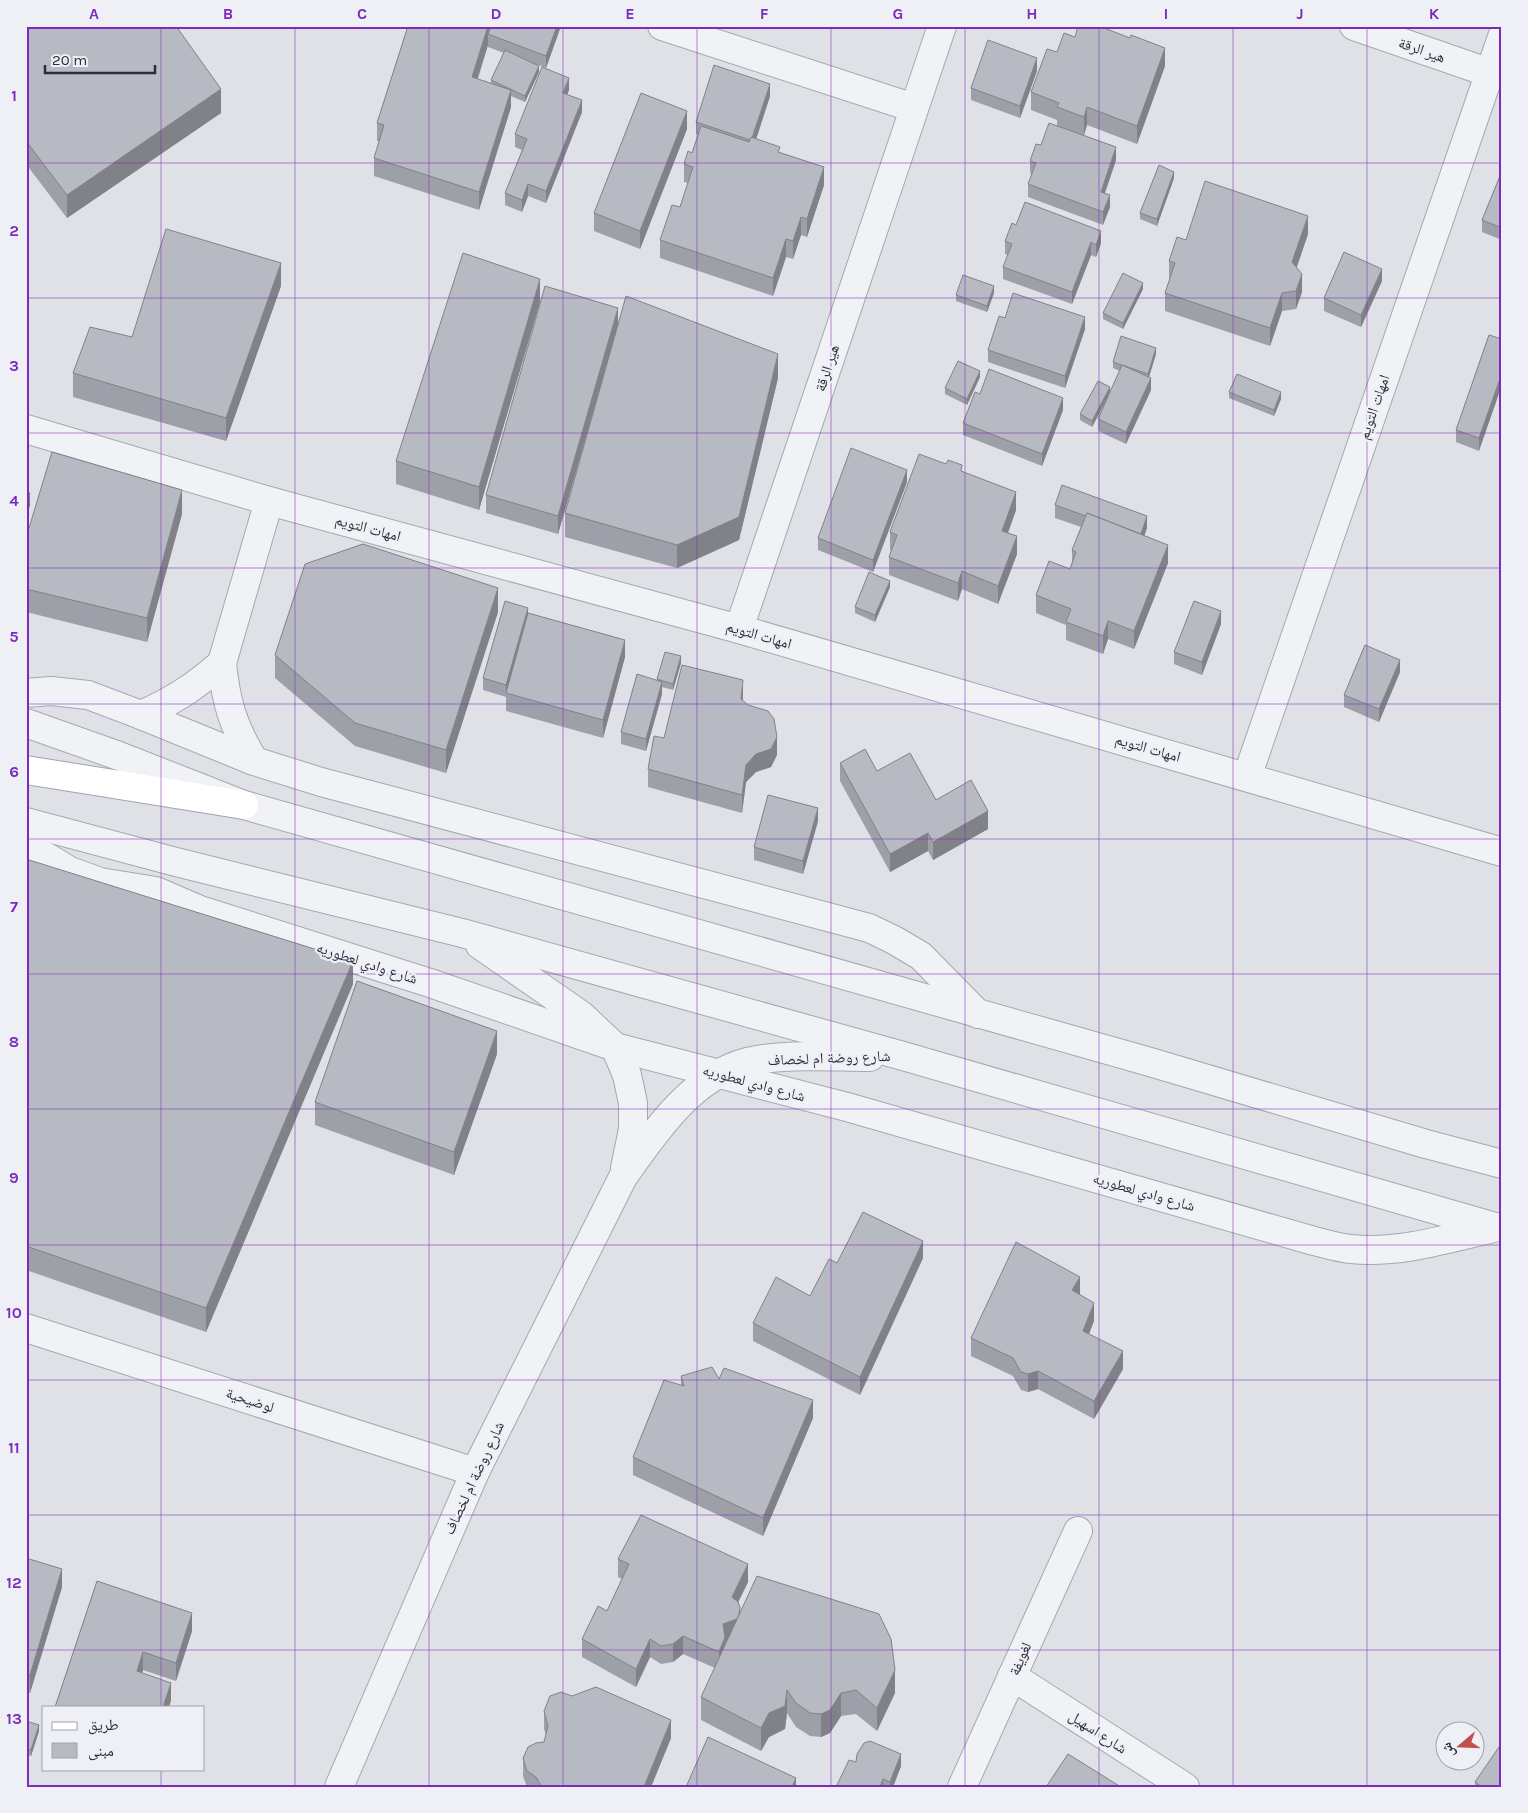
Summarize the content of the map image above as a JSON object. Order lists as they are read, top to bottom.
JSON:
{
  "streets": {
    "street": [
      "هير الرقة",
      "امهات التويم",
      "شارع وادي لعطوريه",
      "شارع روضة ام لخصاف",
      "لوضيحية",
      "لغويفة",
      "شارع اسهيل"
    ]
  },
  "crossings": [
    ["هير الرقة", "امهات التويم"],
    ["شارع وادي لعطوريه", "شارع روضة ام لخصاف"],
    ["شارع روضة ام لخصاف", "لوضيحية"],
    ["لغويفة", "شارع اسهيل"]
  ],
  "legend": ["طريق", "مبنى"],
  "scale_bar": "20 m",
  "north": "left",
  "grid": {
    "columns": [
      "A",
      "B",
      "C",
      "D",
      "E",
      "F",
      "G",
      "H",
      "I",
      "J",
      "K"
    ],
    "rows": [
      "1",
      "2",
      "3",
      "4",
      "5",
      "6",
      "7",
      "8",
      "9",
      "10",
      "11",
      "12",
      "13"
    ]
  }
}
